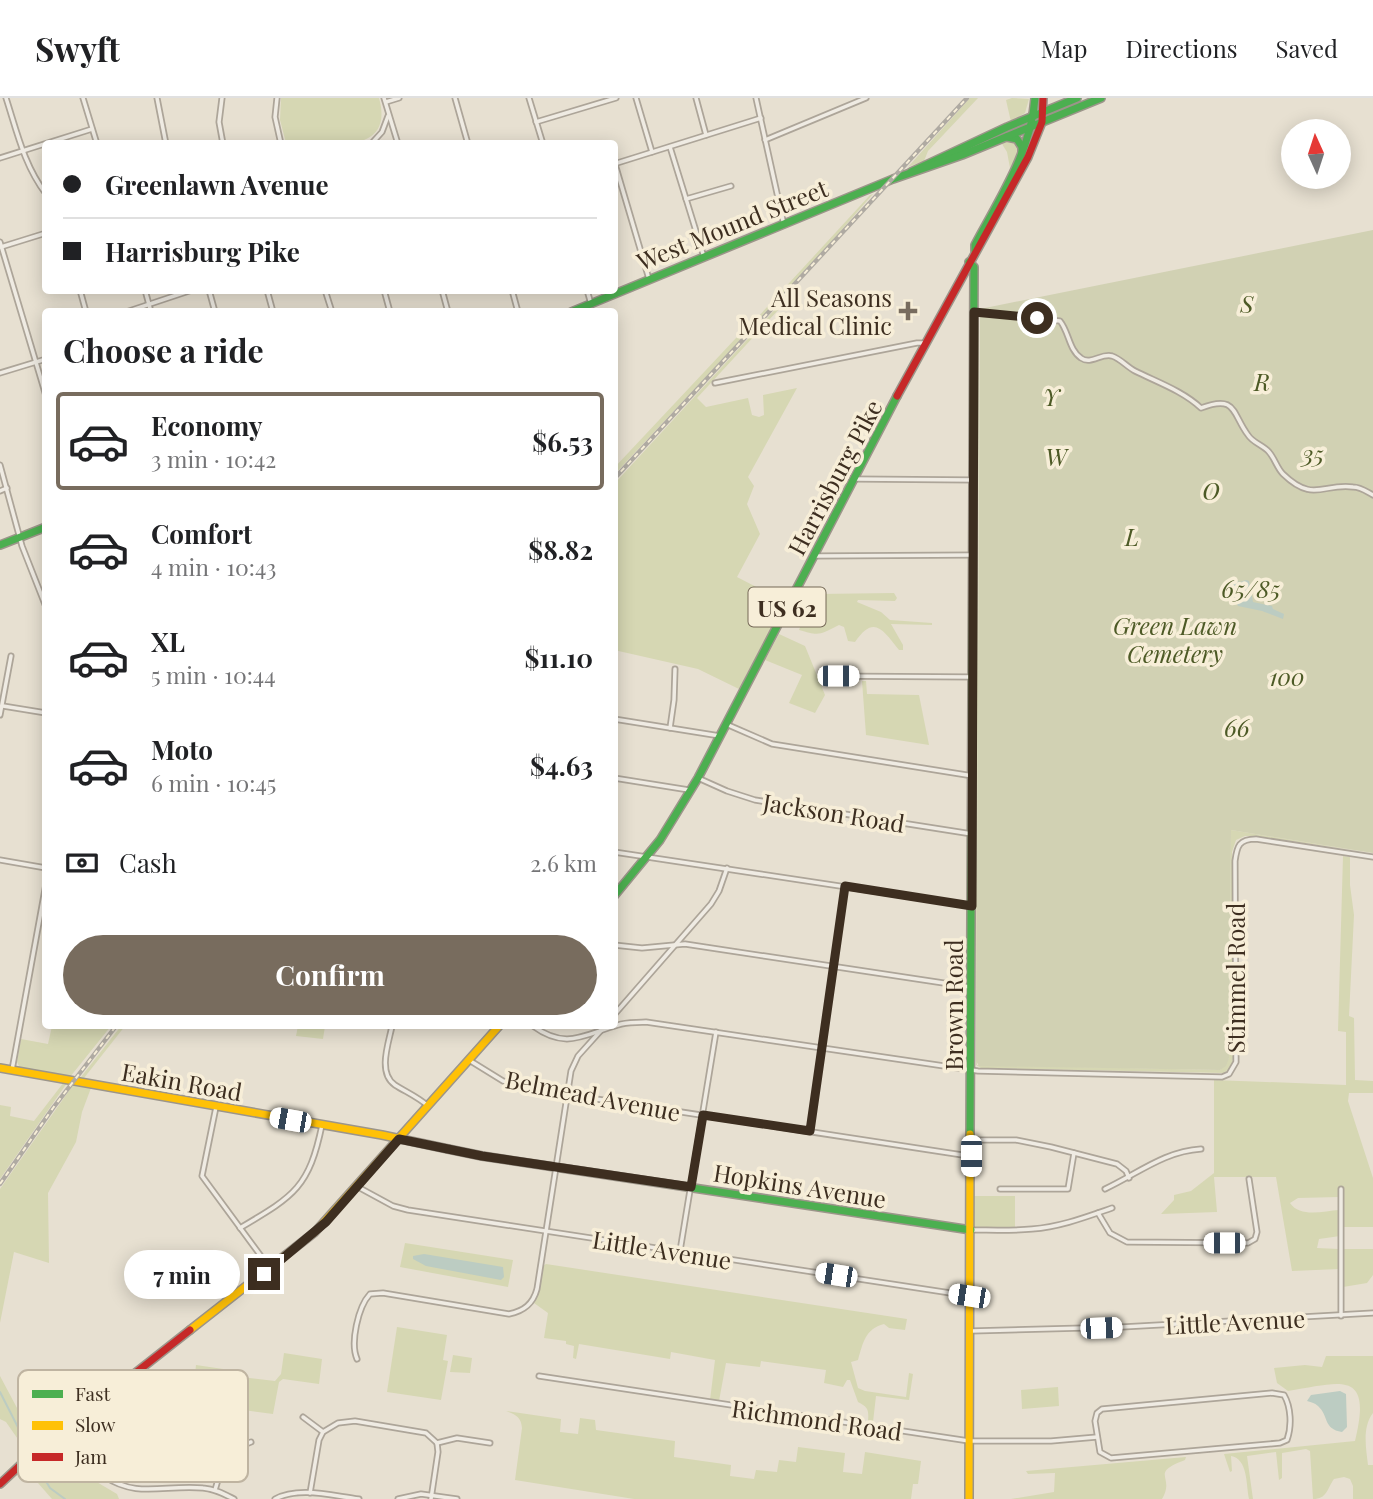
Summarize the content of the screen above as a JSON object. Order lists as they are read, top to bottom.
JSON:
{
  "streets": {
    "main road": [
      "West Mound Street",
      "Harrisburg Pike",
      "US 62",
      "Brown Road",
      "Eakin Road",
      "Hopkins Avenue"
    ],
    "street": [
      "Jackson Road",
      "Stimmel Road",
      "Belmead Avenue",
      "Little Avenue",
      "Richmond Road"
    ]
  },
  "crossings": [
    ["West Mound Street", "Harrisburg Pike"],
    ["West Mound Street", "US 62"],
    ["Harrisburg Pike", "US 62"],
    ["Harrisburg Pike", "Jackson Road"],
    ["Harrisburg Pike", "Brown Road"],
    ["Jackson Road", "Brown Road"],
    ["Stimmel Road", "Brown Road"],
    ["Brown Road", "Belmead Avenue"],
    ["Brown Road", "Hopkins Avenue"],
    ["Brown Road", "Little Avenue"],
    ["Brown Road", "Richmond Road"],
    ["Eakin Road", "Hopkins Avenue"]
  ],
  "parks": [
    "S",
    "R",
    "Y",
    "35",
    "W",
    "O",
    "L",
    "65/85",
    "Green Lawn Cemetery",
    "100",
    "66"
  ],
  "places": {
    "health": ["All Seasons Medical Clinic"]
  },
  "legend": ["Fast", "Slow", "Jam"],
  "north": "top",
  "page": {
    "header": "Swyft",
    "nav": ["Map", "Directions", "Saved"],
    "banner": ["Greenlawn Avenue", "Harrisburg Pike"],
    "heading": "Choose a ride",
    "list": [
      {
        "name": "Economy",
        "note": "3 min · 10:42",
        "value": "$6.53"
      },
      {
        "name": "Comfort",
        "note": "4 min · 10:43",
        "value": "$8.82"
      },
      {
        "name": "XL",
        "note": "5 min · 10:44",
        "value": "$11.10"
      },
      {
        "name": "Moto",
        "note": "6 min · 10:45",
        "value": "$4.63"
      }
    ],
    "pay": ["Cash", "2.6 km"],
    "buttons": "Confirm",
    "bubble": "7 min"
  }
}
